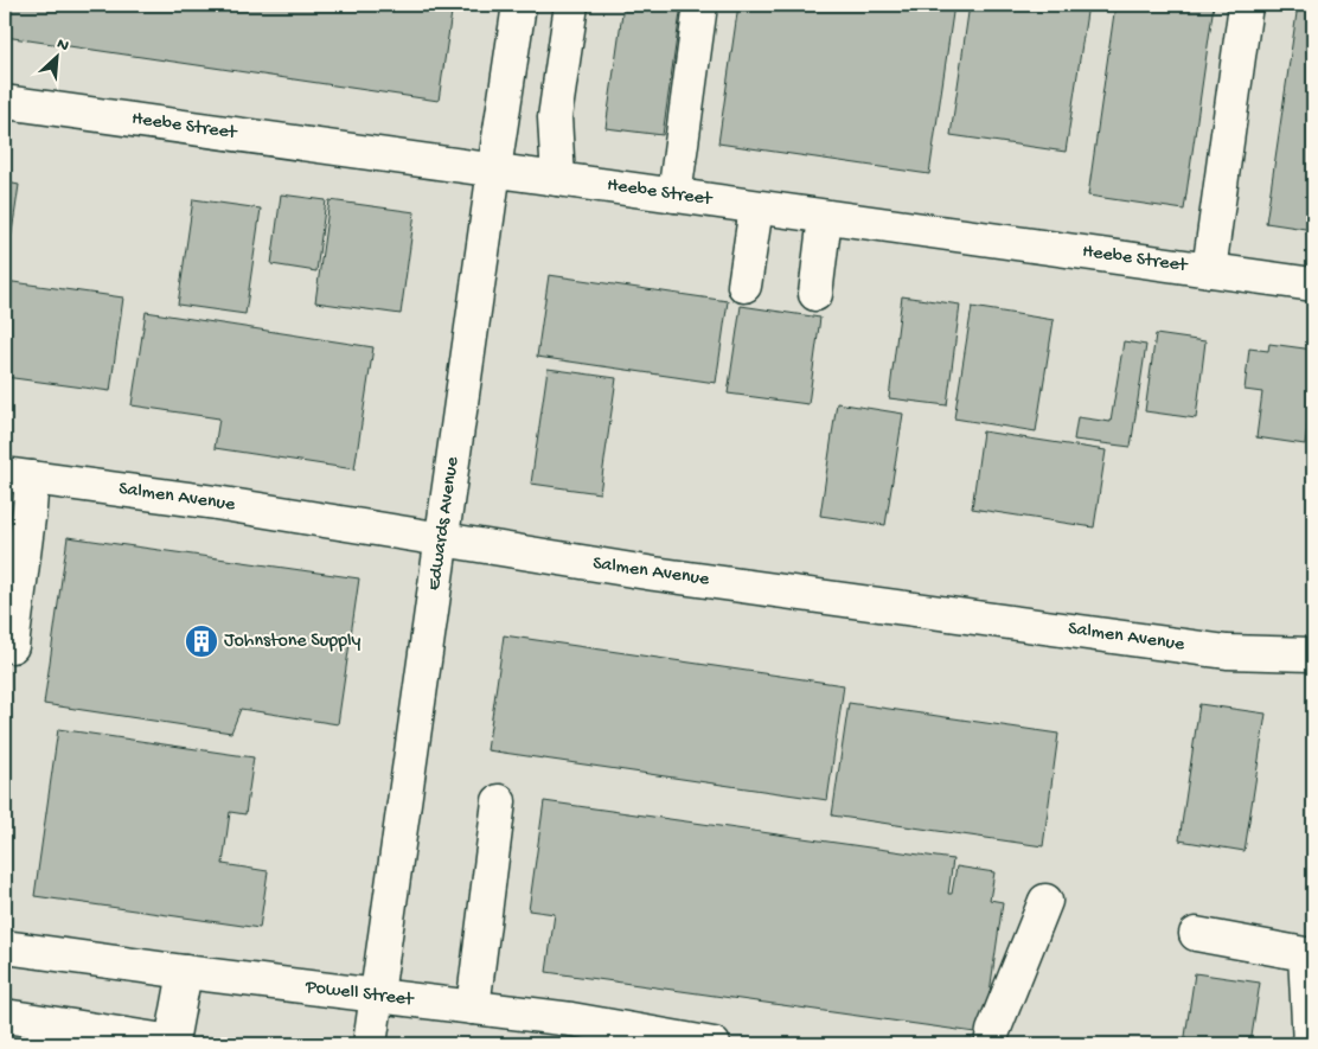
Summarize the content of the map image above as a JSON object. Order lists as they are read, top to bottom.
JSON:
{
  "streets": {
    "street": [
      "Heebe Street",
      "Salmen Avenue",
      "Edwards Avenue",
      "Powell Street"
    ]
  },
  "crossings": [
    ["Heebe Street", "Edwards Avenue"],
    ["Salmen Avenue", "Edwards Avenue"],
    ["Edwards Avenue", "Powell Street"]
  ],
  "places": {
    "building": ["Johnstone Supply"]
  },
  "north": "top right"
}
